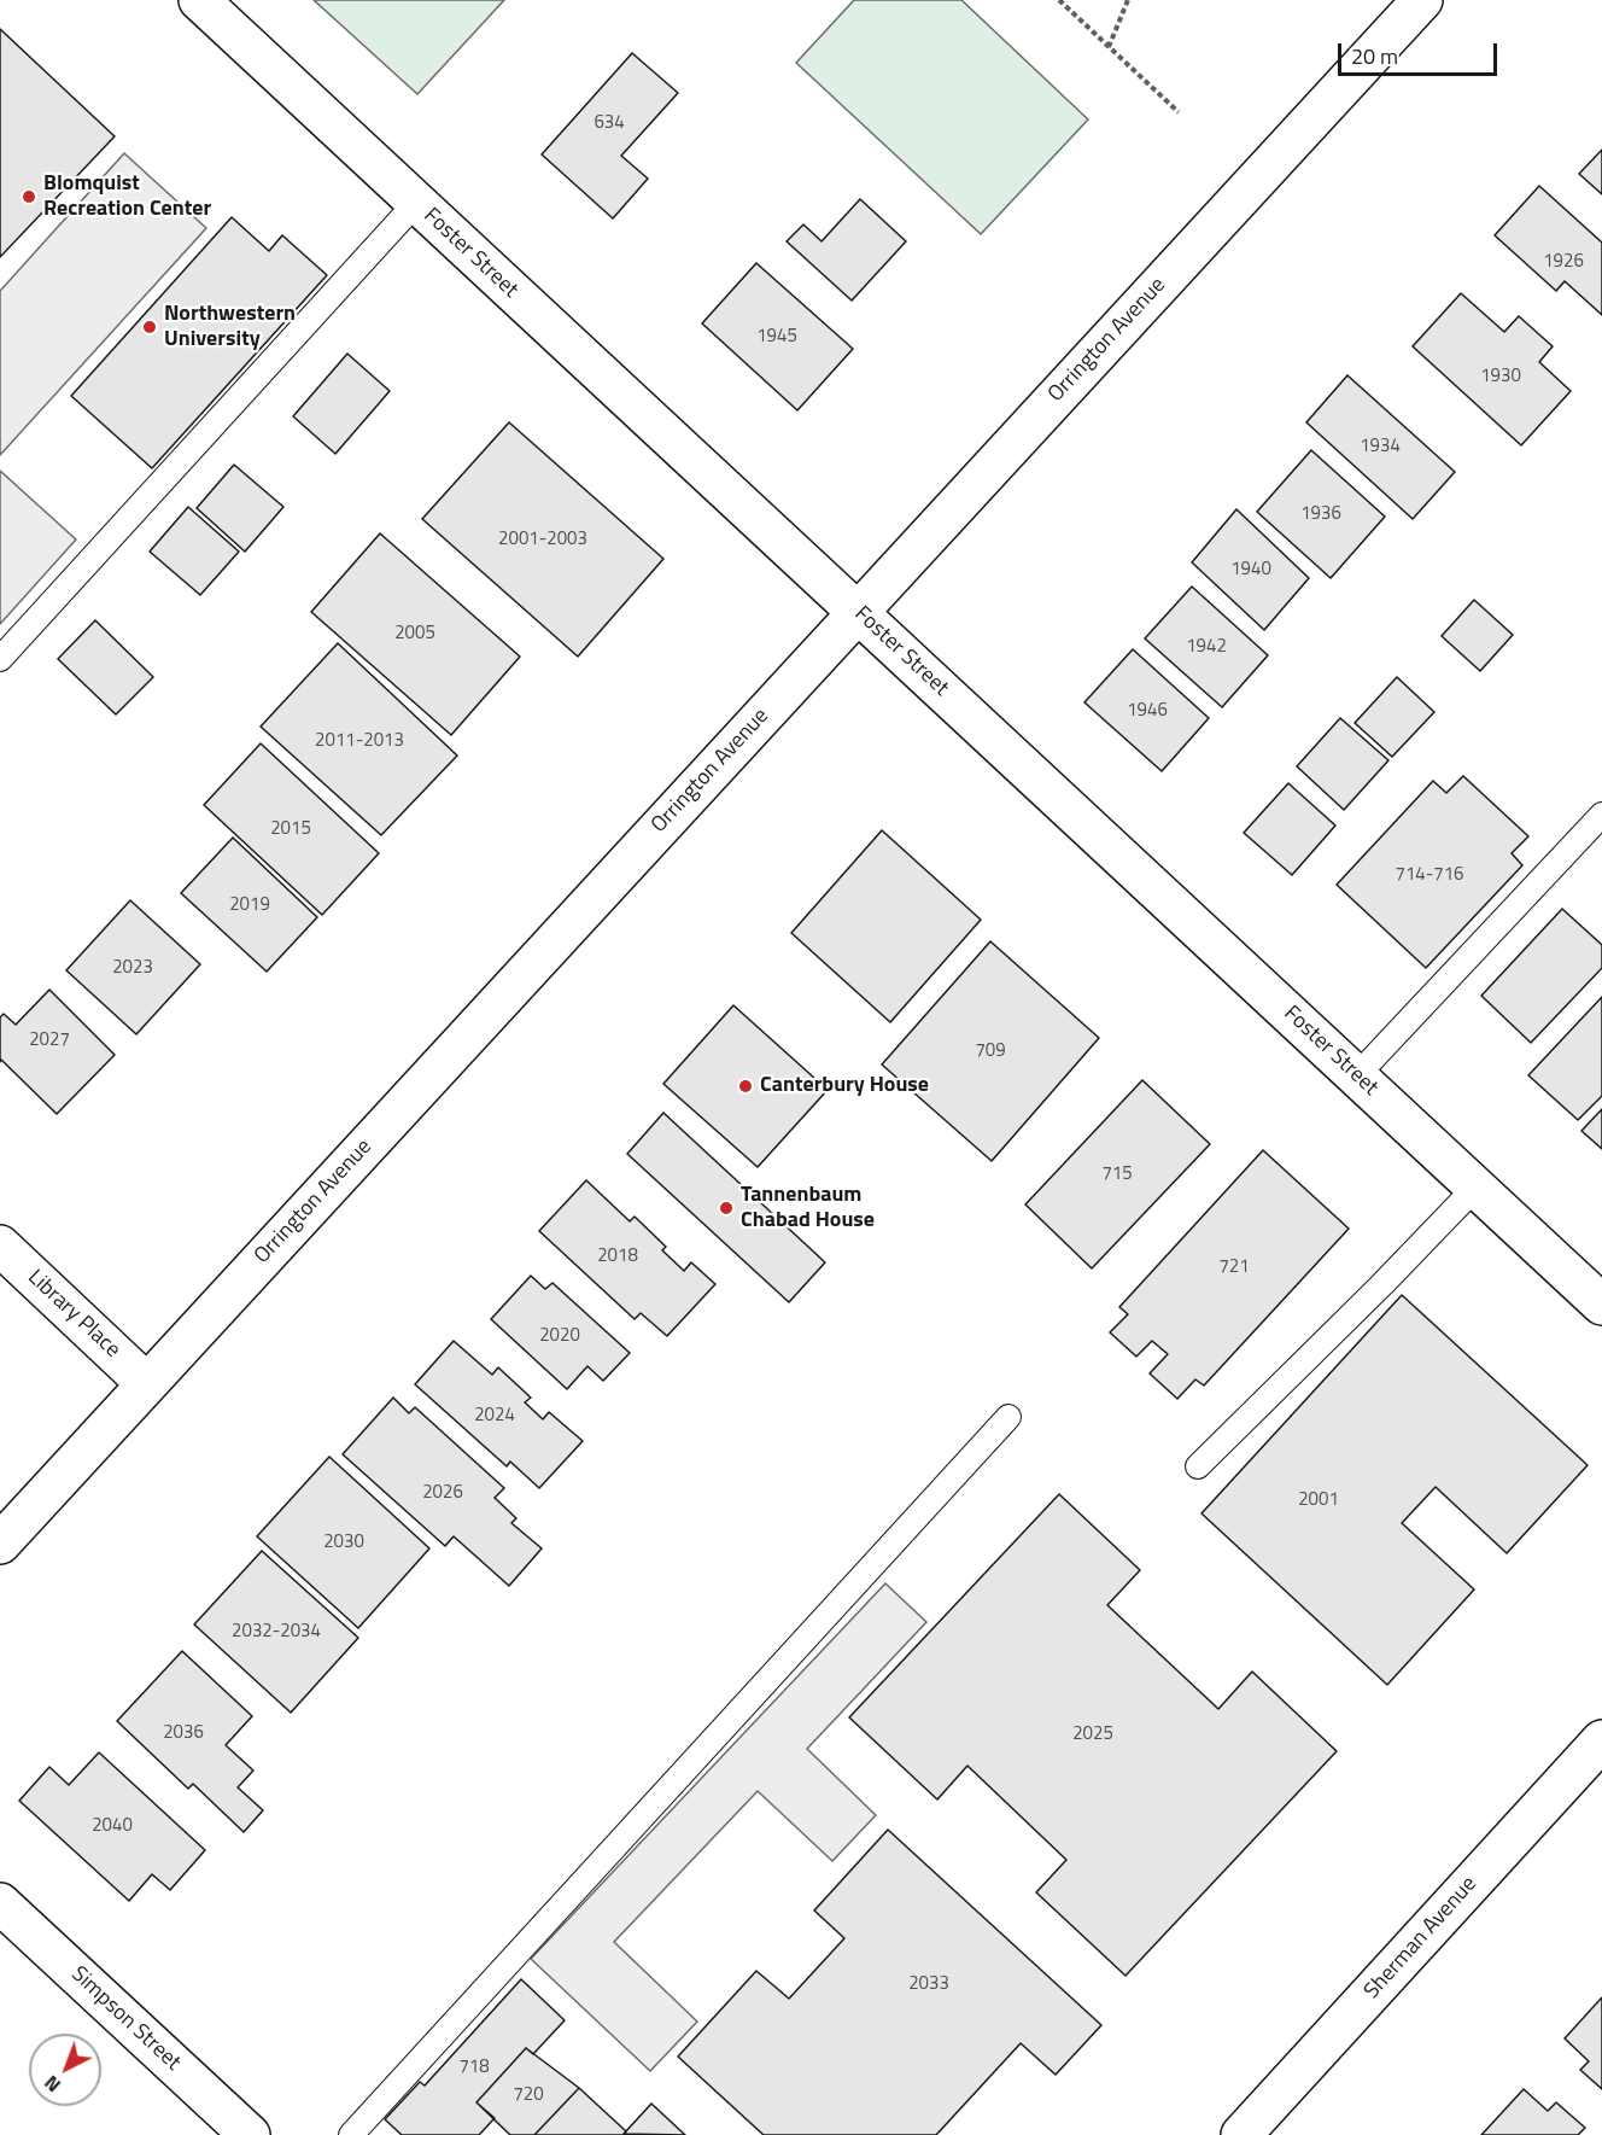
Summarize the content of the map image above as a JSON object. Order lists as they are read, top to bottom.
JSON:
{
  "streets": {
    "street": [
      "Foster Street",
      "Orrington Avenue",
      "Library Place",
      "Sherman Avenue",
      "Simpson Street"
    ]
  },
  "crossings": [
    ["Foster Street", "Orrington Avenue"],
    ["Orrington Avenue", "Library Place"]
  ],
  "places": [
    "Blomquist Recreation Center",
    "Northwestern University",
    "Canterbury House",
    "Tannenbaum Chabad House"
  ],
  "house_numbers": [
    "634",
    "1926",
    "1945",
    "1930",
    "1934",
    "1936",
    "2001-2003",
    "1940",
    "2005",
    "1942",
    "1946",
    "2011-2013",
    "2015",
    "714-716",
    "2019",
    "2023",
    "2027",
    "709",
    "715",
    "2018",
    "721",
    "2020",
    "2024",
    "2026",
    "2001",
    "2030",
    "2032-2034",
    "2036",
    "2025",
    "2040",
    "2033",
    "718",
    "720"
  ],
  "scale_bar": "20 m",
  "north": "bottom left"
}
